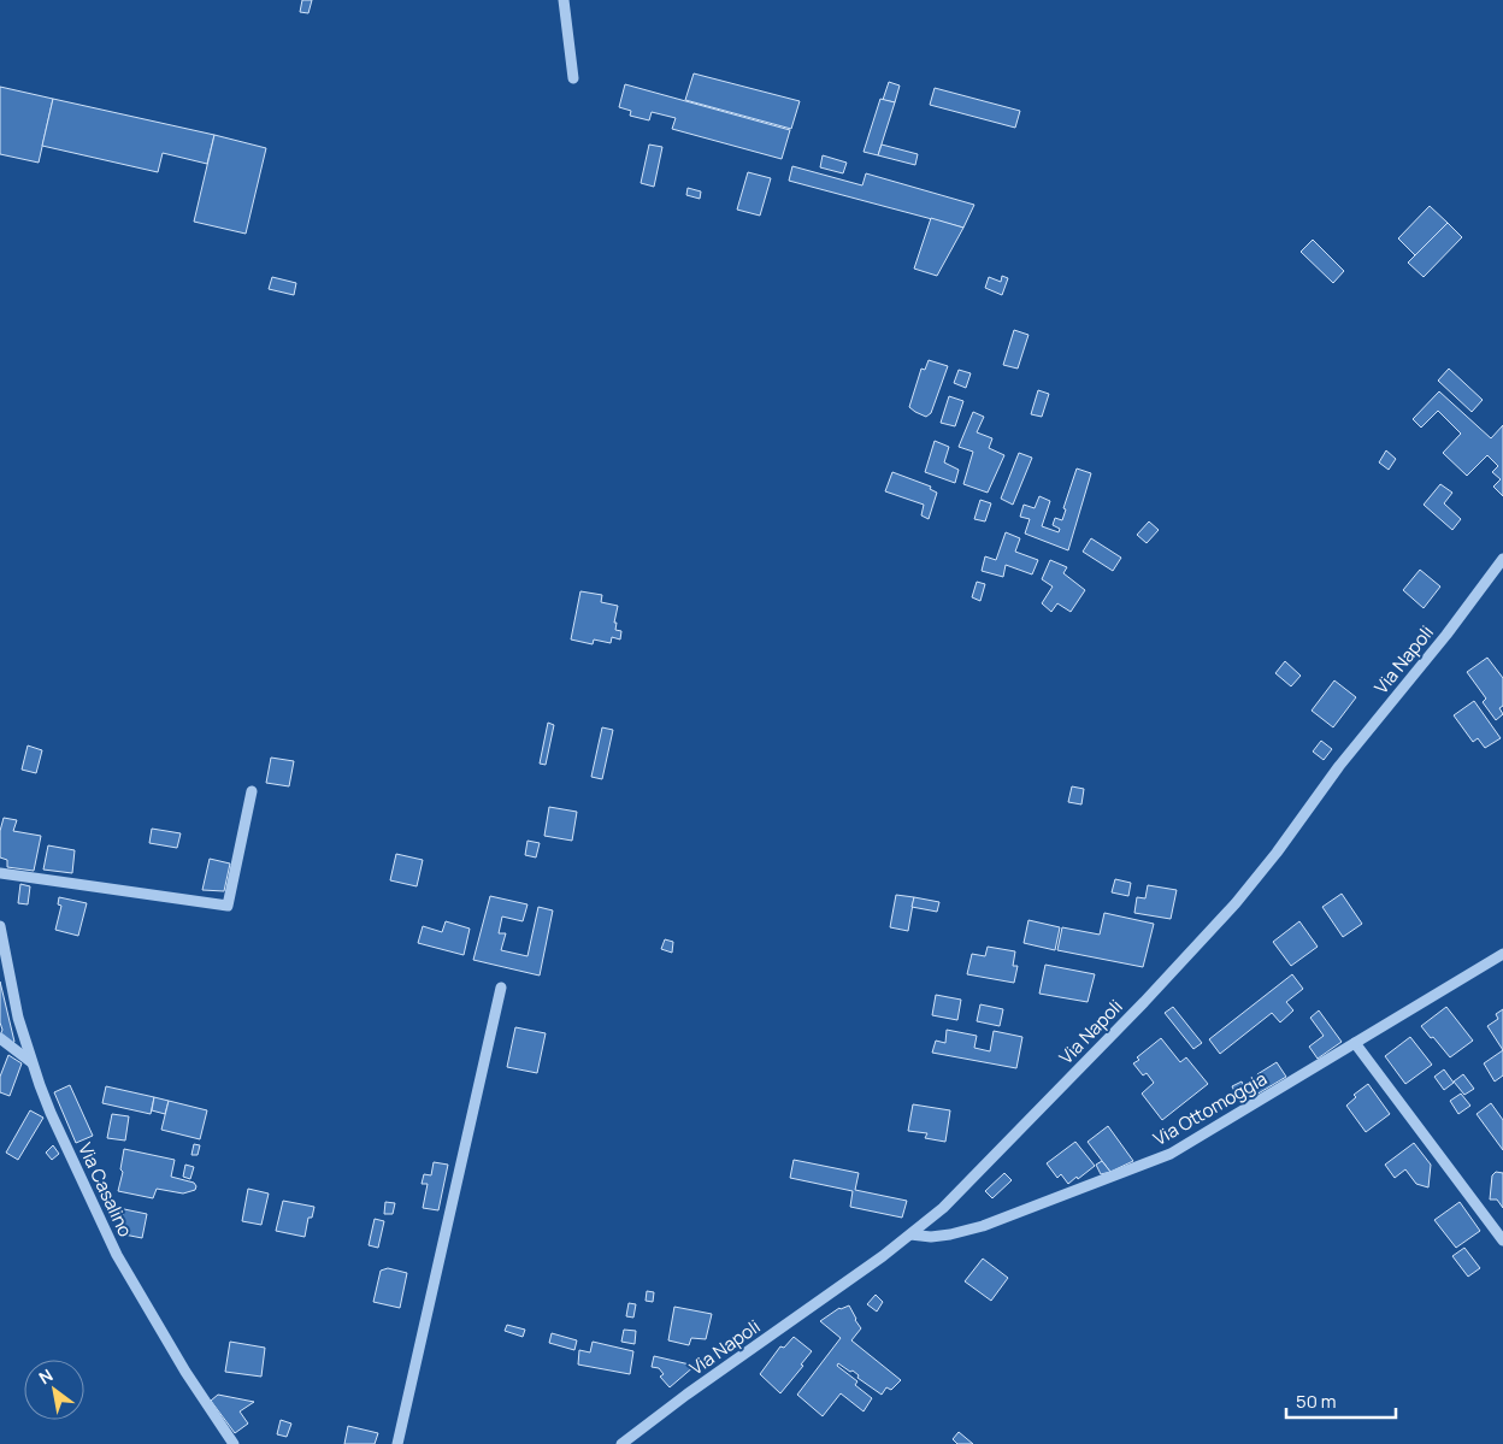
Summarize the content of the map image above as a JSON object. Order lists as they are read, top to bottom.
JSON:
{
  "streets": {
    "street": ["Via Napoli", "Via Ottomoggia", "Via Casalino"]
  },
  "crossings": [
    ["Via Napoli", "Via Ottomoggia"]
  ],
  "scale_bar": "50 m",
  "north": "top left"
}
